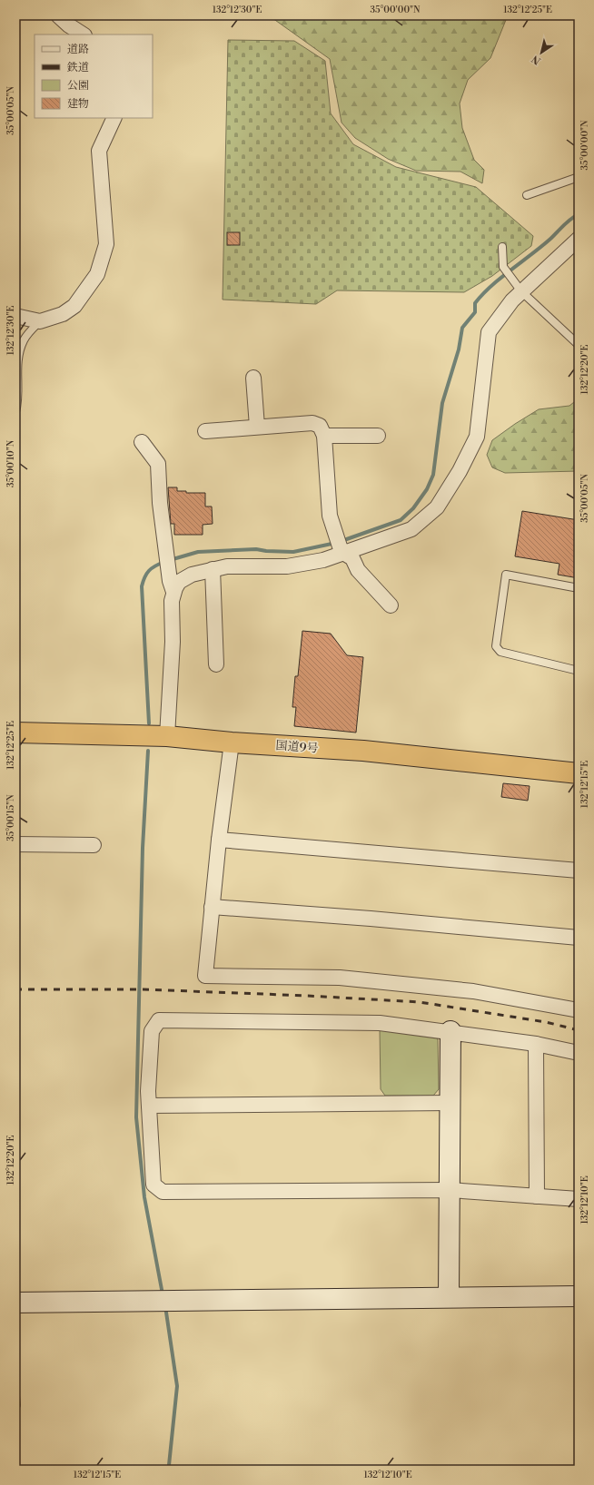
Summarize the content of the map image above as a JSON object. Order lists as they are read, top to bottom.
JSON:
{
  "streets": {
    "highway": ["国道9号"]
  },
  "legend": [
    "道路",
    "鉄道",
    "公園",
    "建物"
  ],
  "north": "bottom left",
  "coordinates": [
    "132°12'30\"E",
    "35°00'00\"N",
    "132°12'25\"E",
    "35°00'05\"N",
    "132°12'20\"E",
    "35°00'10\"N",
    "132°12'15\"E",
    "35°00'15\"N",
    "132°12'10\"E"
  ]
}
